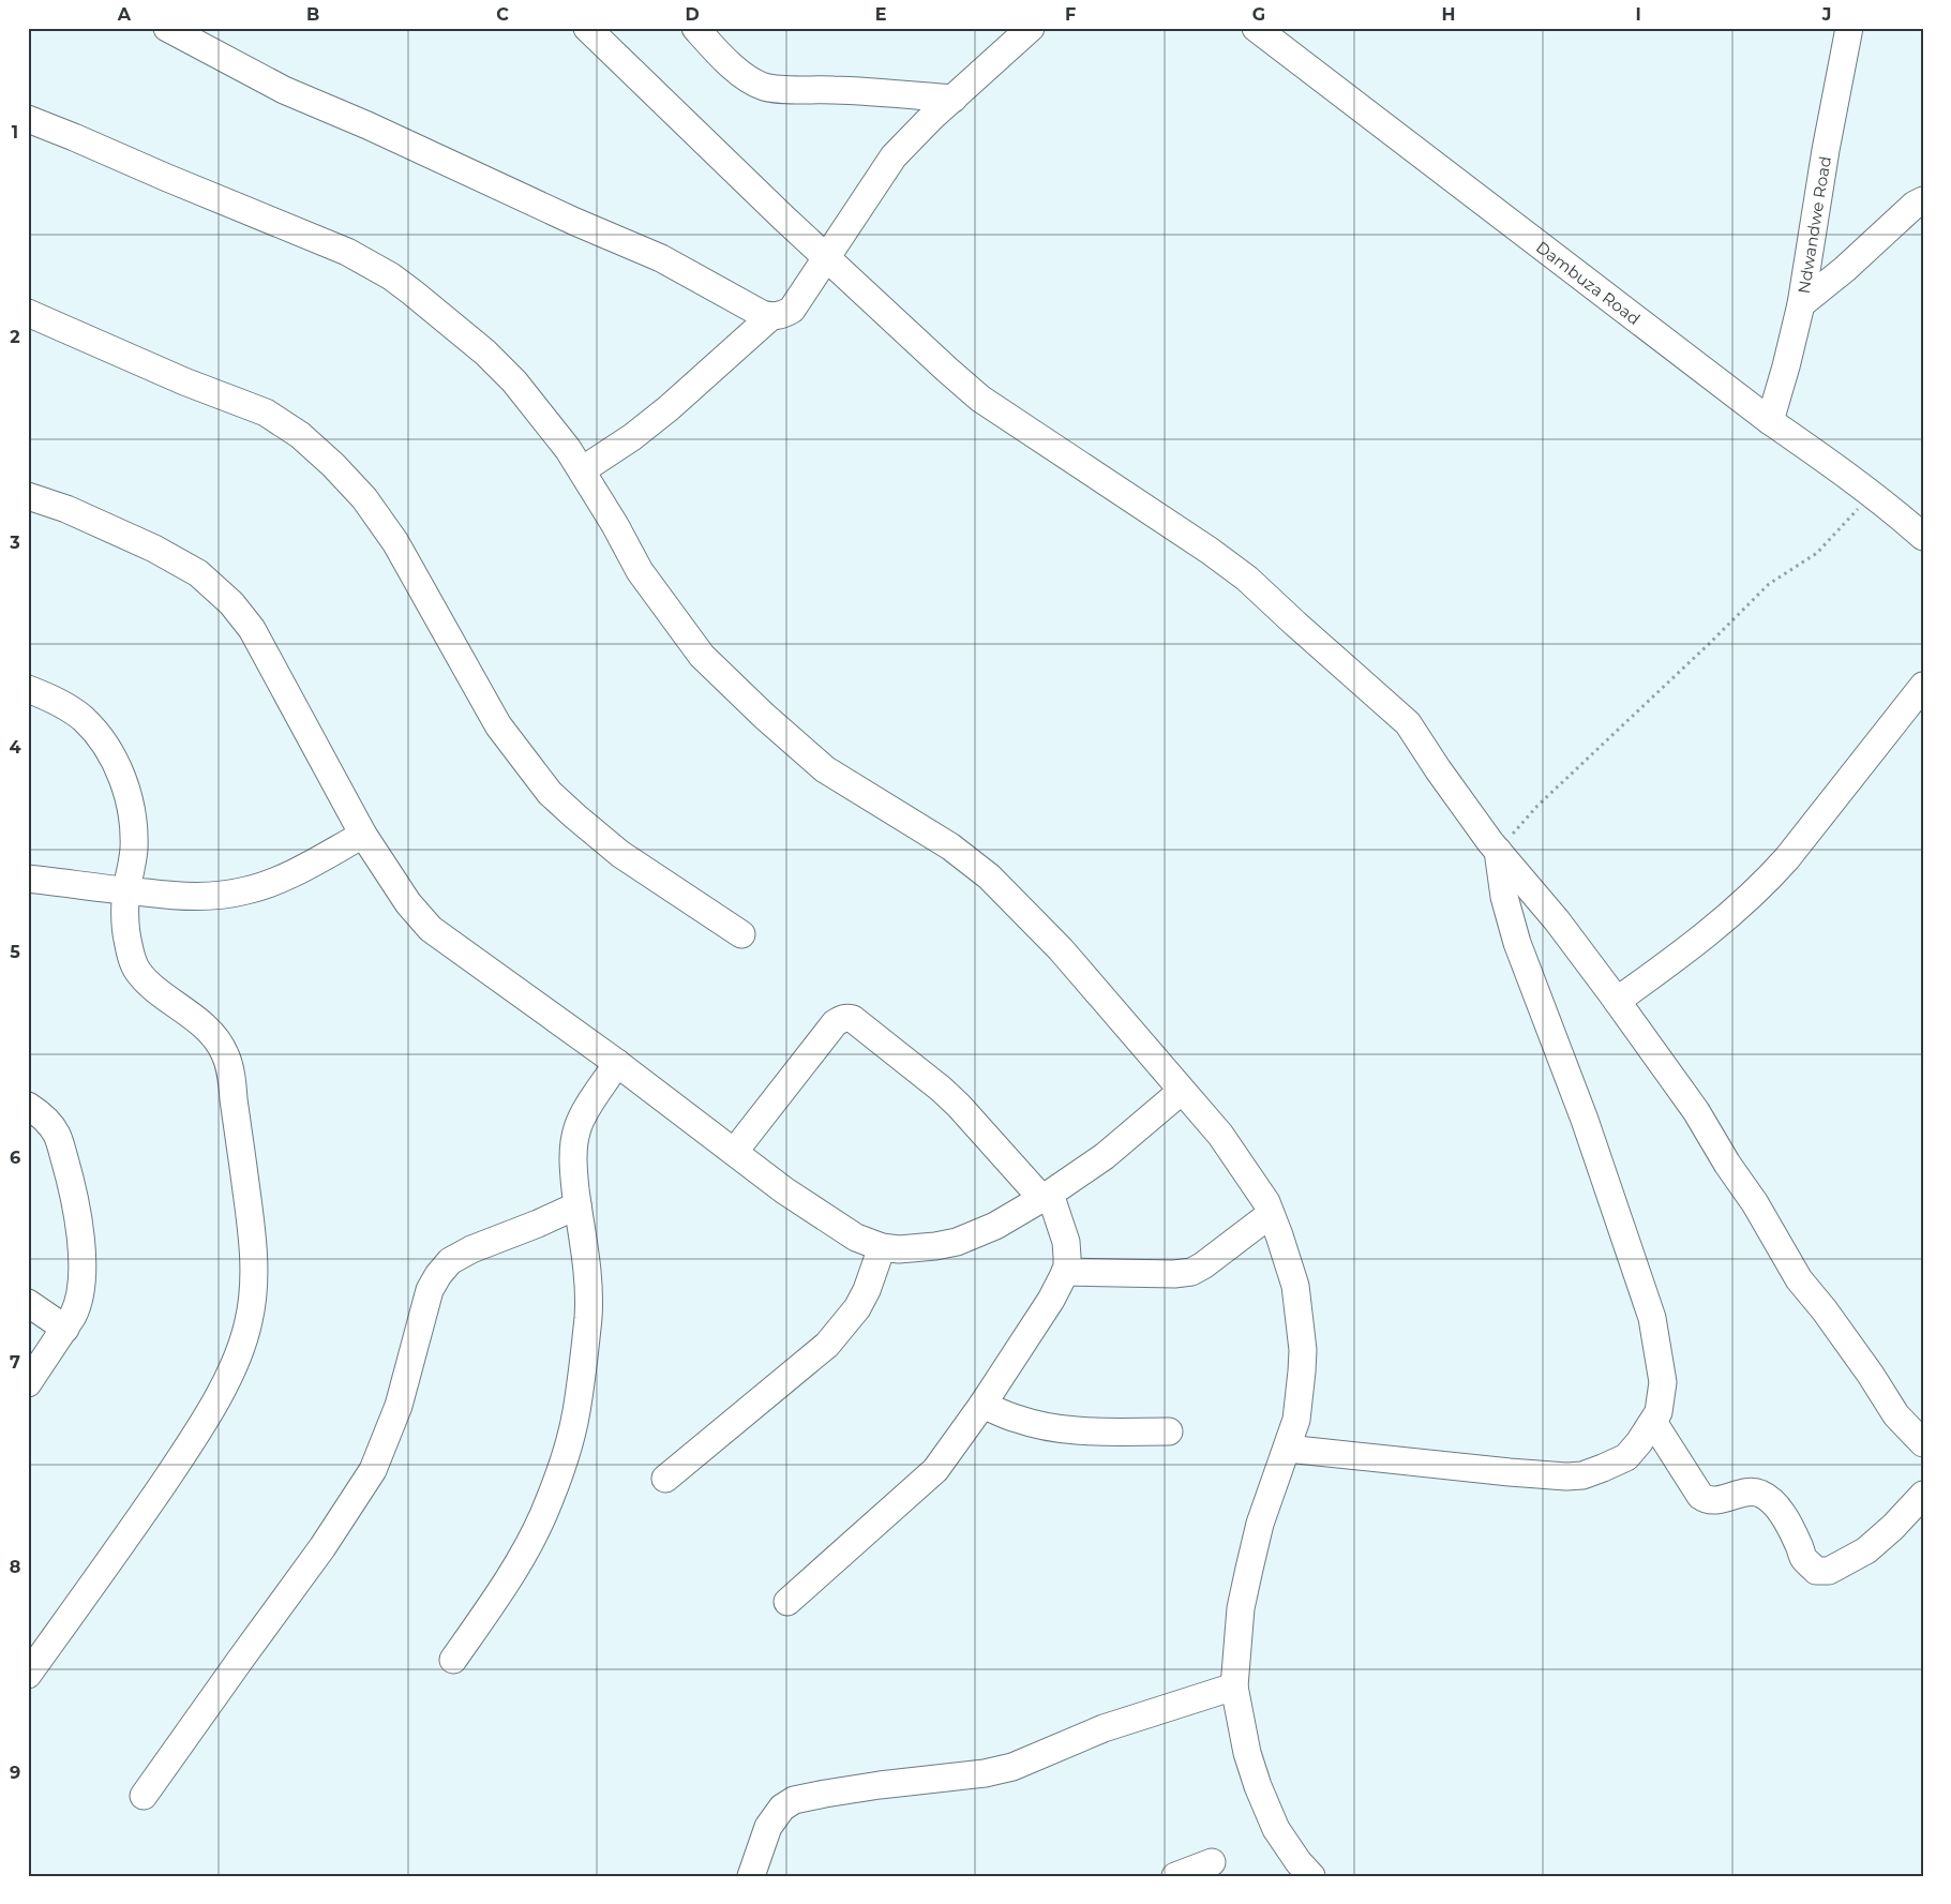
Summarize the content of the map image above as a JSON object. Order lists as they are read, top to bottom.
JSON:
{
  "streets": {
    "street": ["Ndwandwe Road", "Dambuza Road"]
  },
  "crossings": [
    ["Ndwandwe Road", "Dambuza Road"]
  ],
  "grid": {
    "columns": [
      "A",
      "B",
      "C",
      "D",
      "E",
      "F",
      "G",
      "H",
      "I",
      "J"
    ],
    "rows": [
      "1",
      "2",
      "3",
      "4",
      "5",
      "6",
      "7",
      "8",
      "9"
    ]
  }
}
